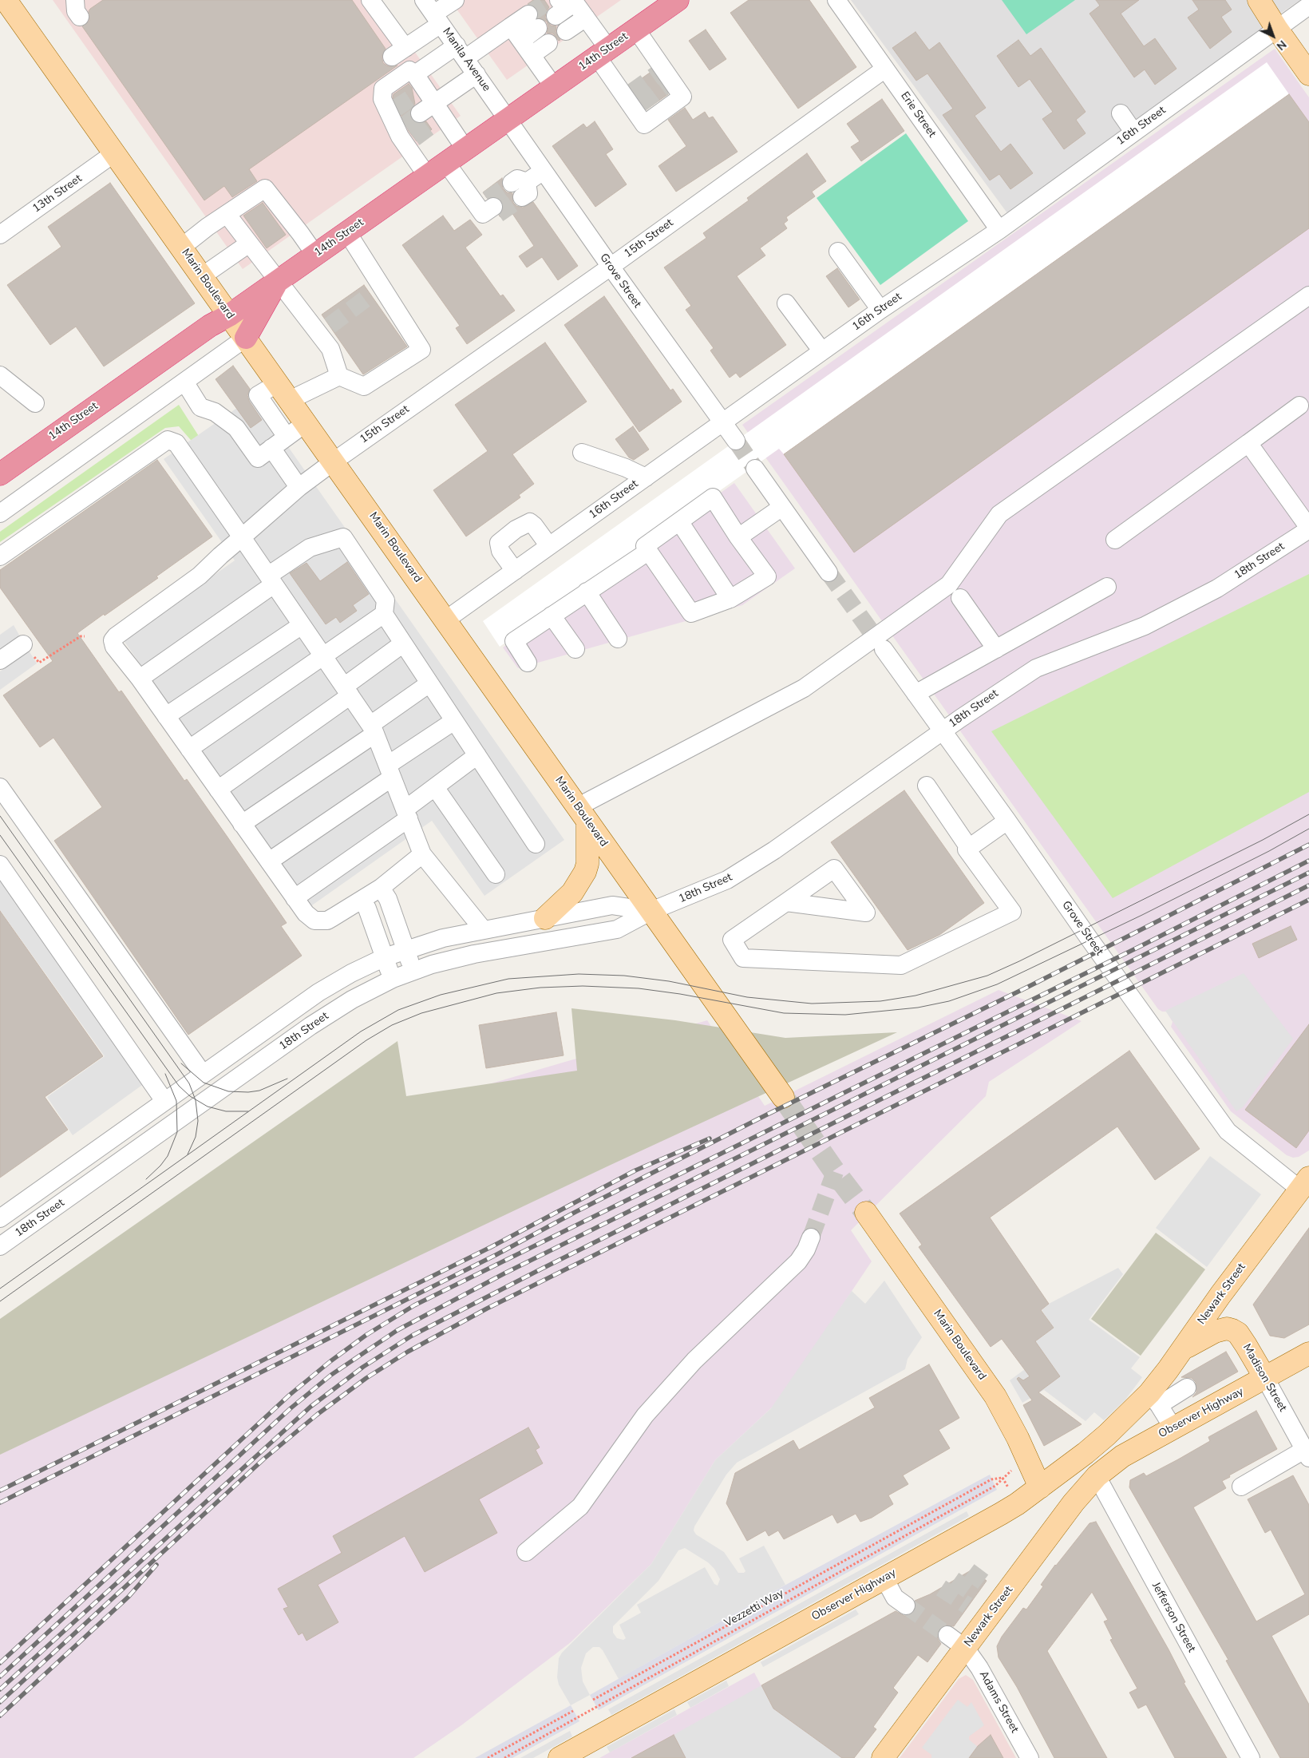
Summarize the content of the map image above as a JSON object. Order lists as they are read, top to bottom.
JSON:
{
  "streets": {
    "highway": ["14th Street"],
    "main road": [
      "Marin Boulevard",
      "Newark Street",
      "Madison Street",
      "Observer Highway"
    ],
    "street": [
      "Manila Avenue",
      "Erie Street",
      "16th Street",
      "13th Street",
      "15th Street",
      "Grove Street",
      "18th Street",
      "Jefferson Street",
      "Adams Street"
    ],
    "path": ["Vezzetti Way"]
  },
  "crossings": [
    ["14th Street", "Manila Avenue"],
    ["14th Street", "Grove Street"],
    ["14th Street", "Marin Boulevard"],
    ["Manila Avenue", "Grove Street"],
    ["Erie Street", "16th Street"],
    ["Erie Street", "15th Street"],
    ["16th Street", "Grove Street"],
    ["16th Street", "Marin Boulevard"],
    ["13th Street", "Marin Boulevard"],
    ["15th Street", "Grove Street"],
    ["15th Street", "Marin Boulevard"],
    ["Grove Street", "18th Street"],
    ["Grove Street", "Newark Street"],
    ["Marin Boulevard", "18th Street"],
    ["Marin Boulevard", "Observer Highway"],
    ["Newark Street", "Madison Street"],
    ["Newark Street", "Observer Highway"],
    ["Newark Street", "Jefferson Street"],
    ["Newark Street", "Adams Street"],
    ["Madison Street", "Observer Highway"],
    ["Observer Highway", "Jefferson Street"]
  ],
  "north": "bottom right"
}
